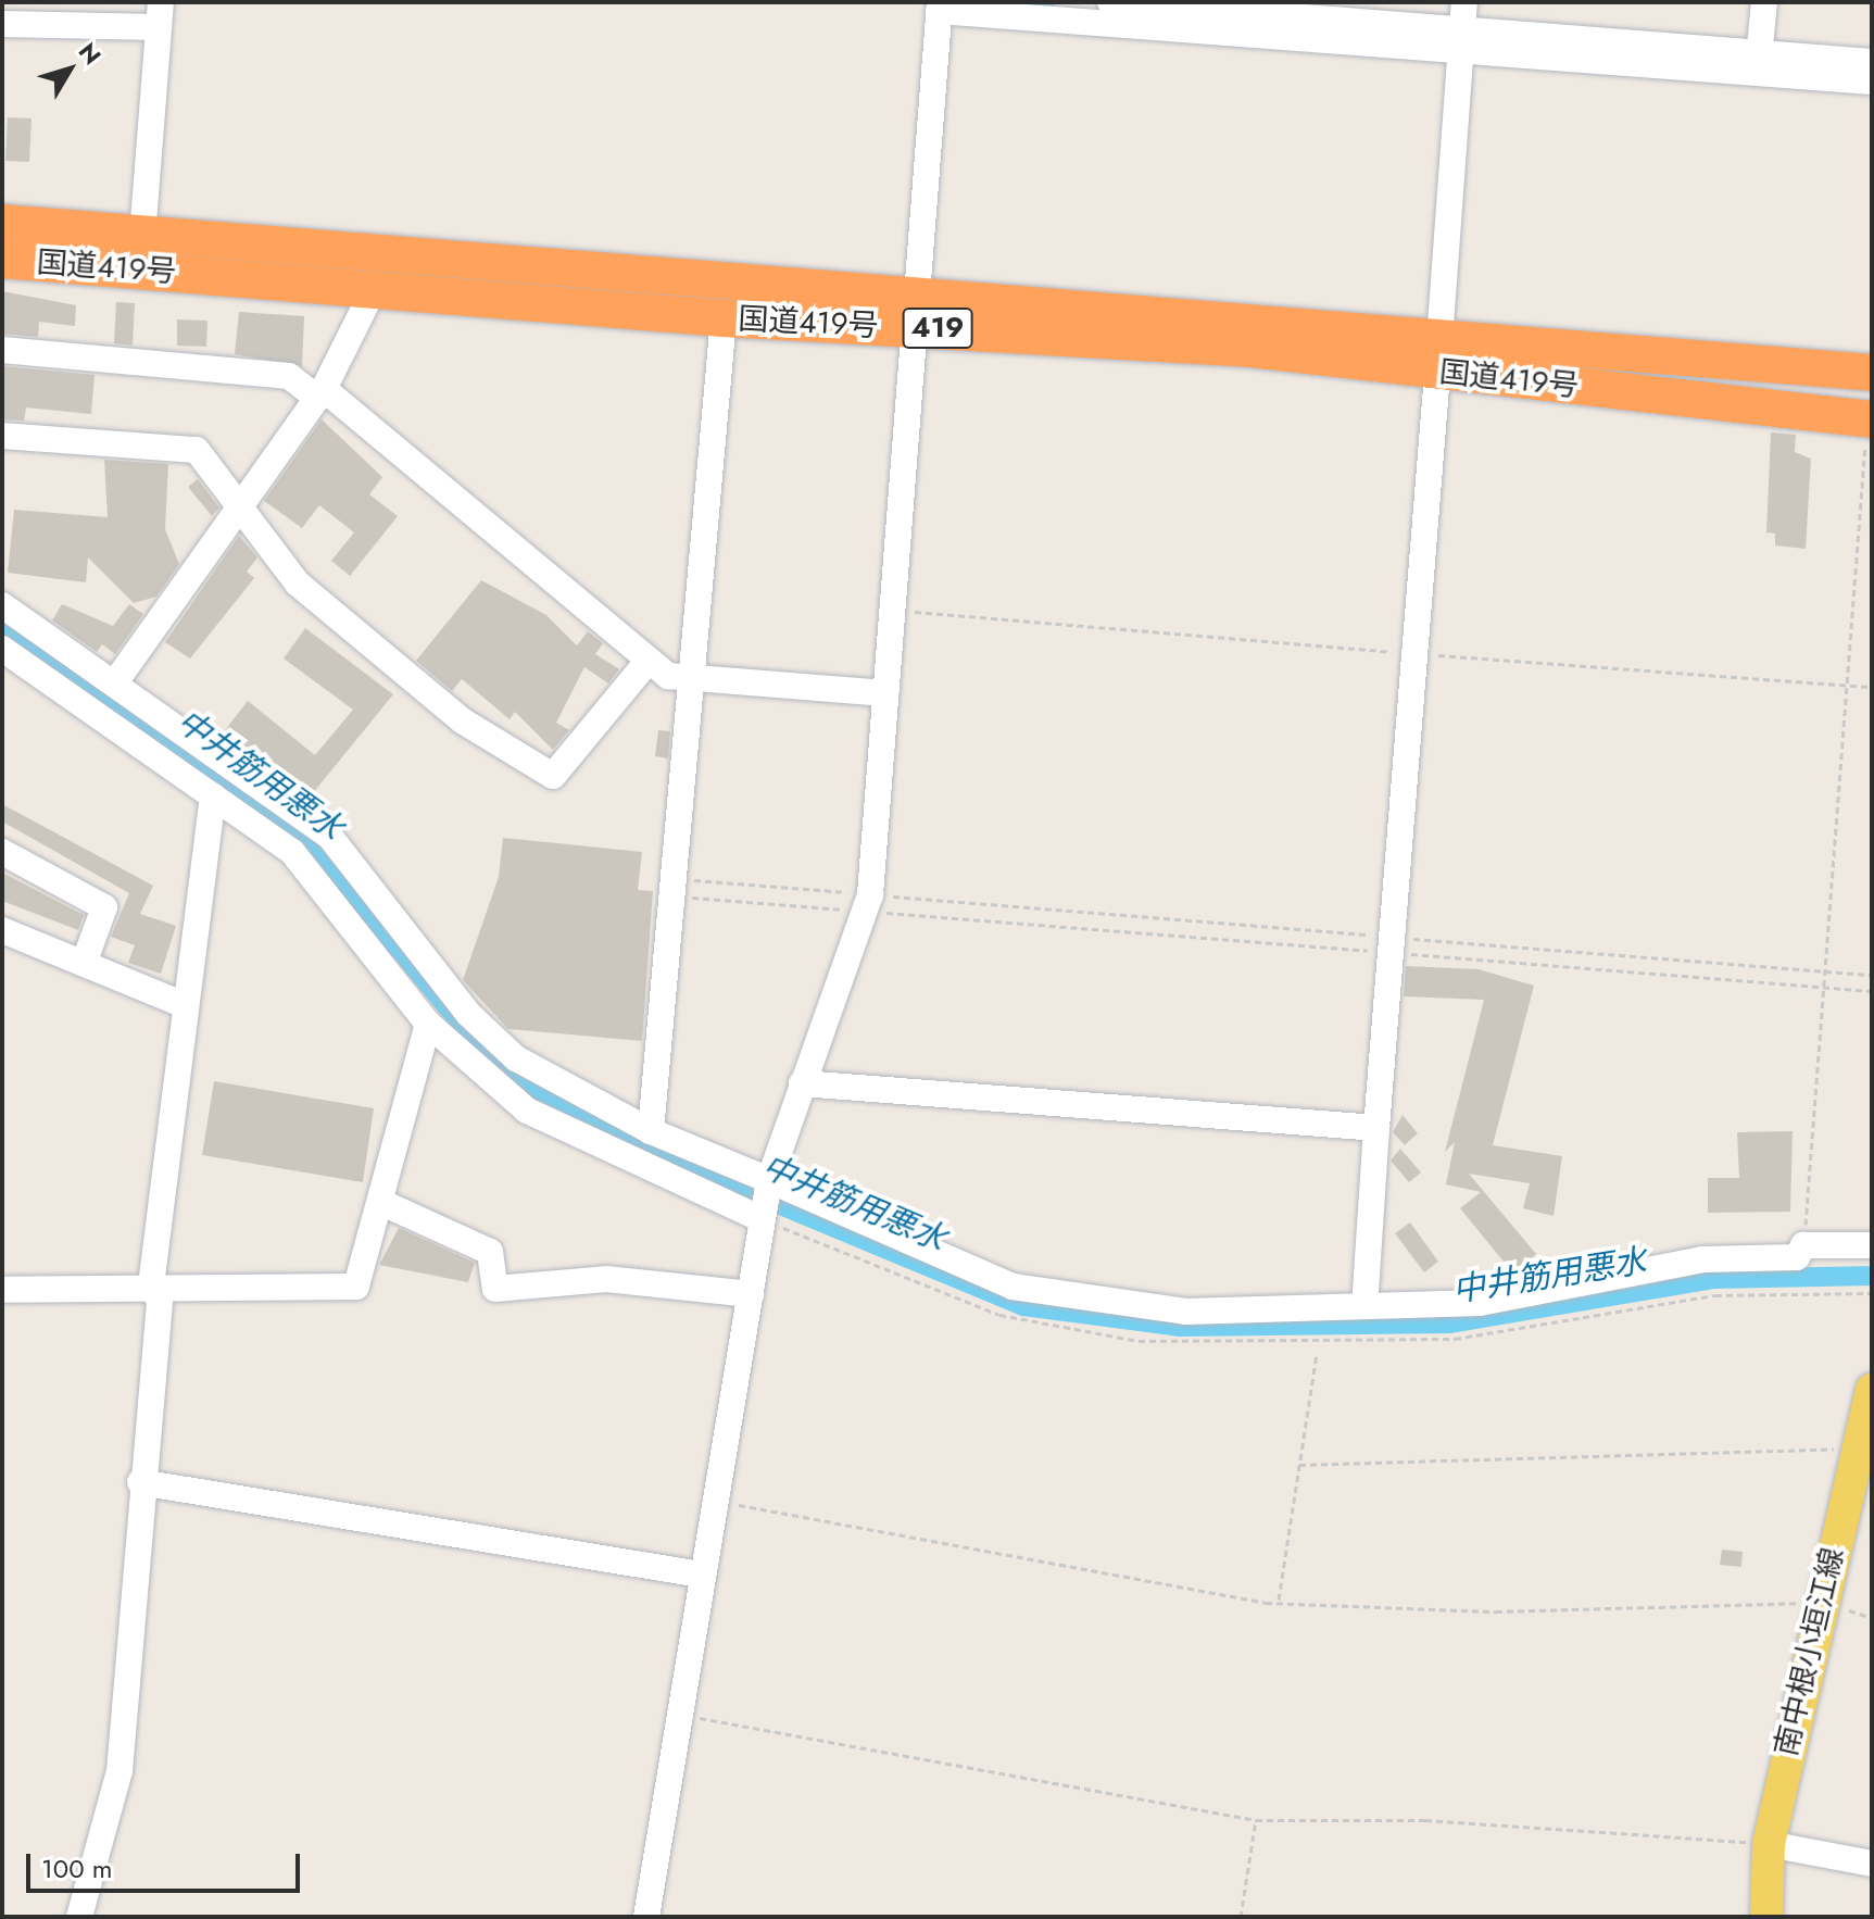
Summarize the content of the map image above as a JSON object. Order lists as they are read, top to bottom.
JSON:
{
  "streets": {
    "highway": ["国道419号", "419"],
    "main road": ["南中根小垣江線"]
  },
  "water": ["中井筋用悪水"],
  "scale_bar": "100 m",
  "north": "top right"
}
